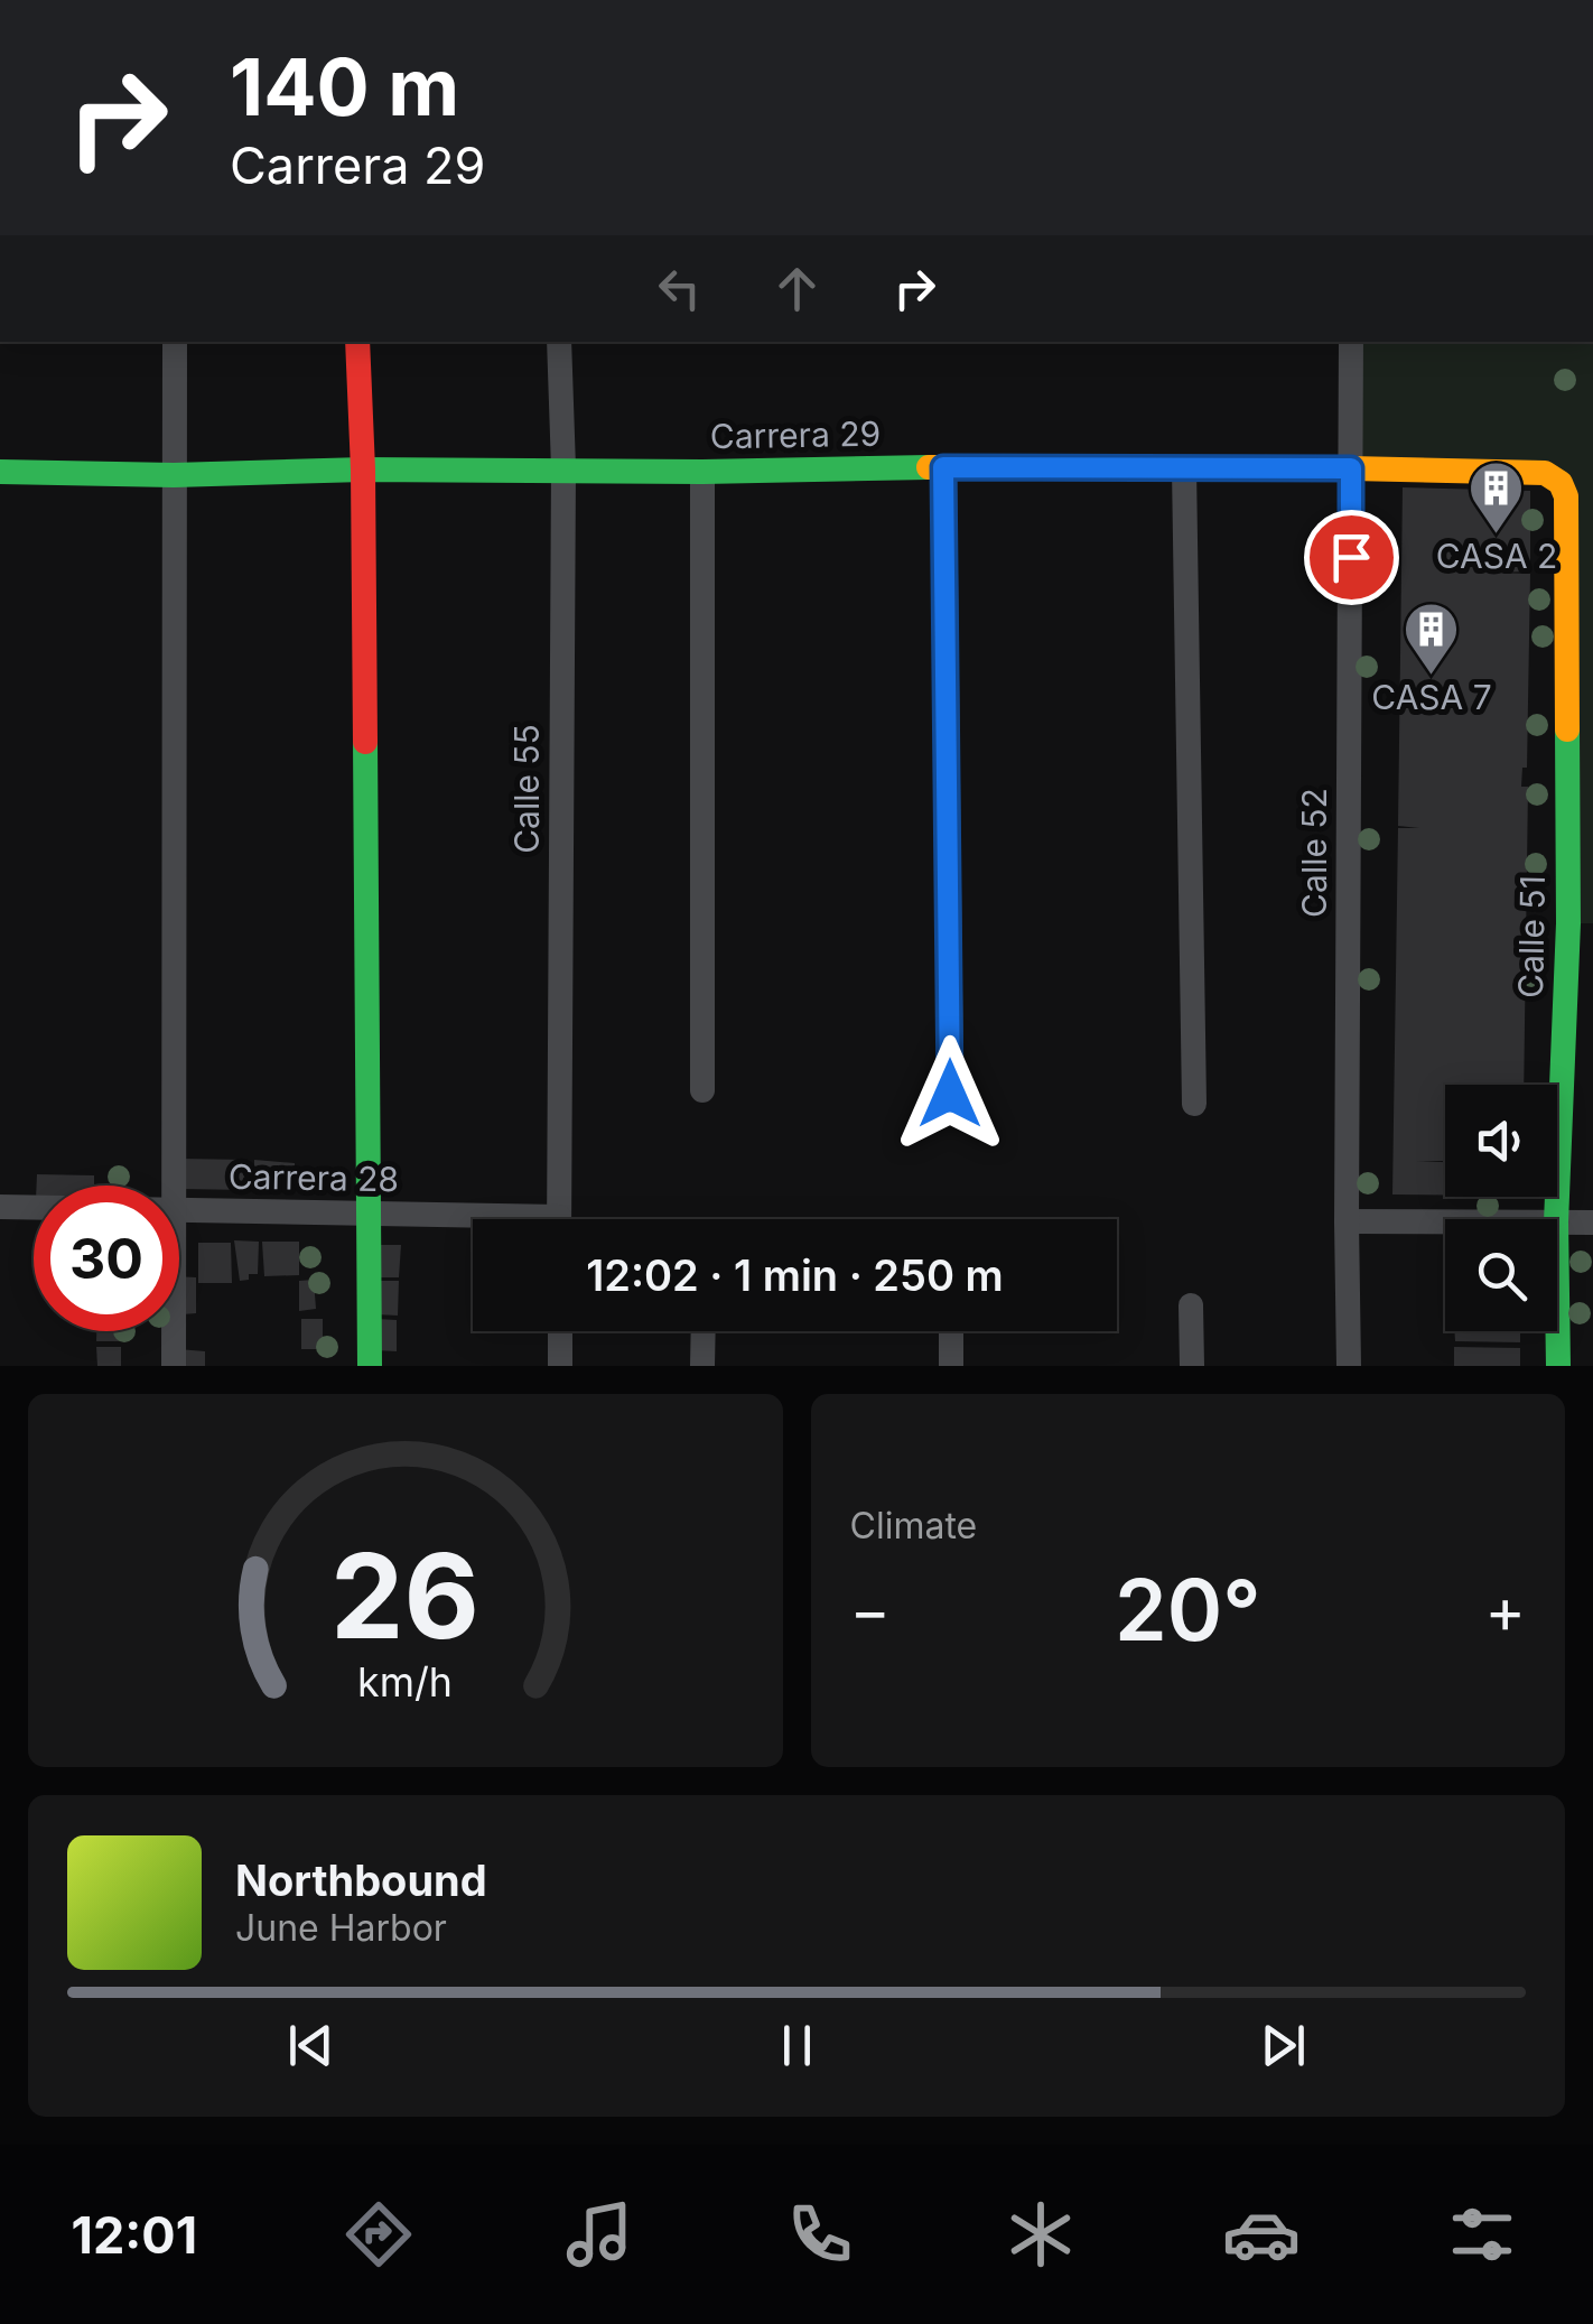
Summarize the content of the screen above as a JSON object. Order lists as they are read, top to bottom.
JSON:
{
  "streets": {
    "street": [
      "Carrera 29",
      "Calle 55",
      "Calle 52",
      "Calle 51",
      "Carrera 28"
    ]
  },
  "crossings": [
    ["Carrera 29", "Calle 55"],
    ["Carrera 29", "Calle 52"],
    ["Carrera 29", "Calle 51"]
  ],
  "places": {
    "building": ["CASA 2", "CASA 7"]
  },
  "page": {
    "turn": ["140 m", "Carrera 29"],
    "limit": "30",
    "trip": "12:02 · 1 min · 250 m",
    "tile": "Climate",
    "heat": ["−", "20°", "+"],
    "song": ["Northbound", "June Harbor"],
    "tabs": "12:01",
    "gauge": ["26", "km/h"]
  }
}
